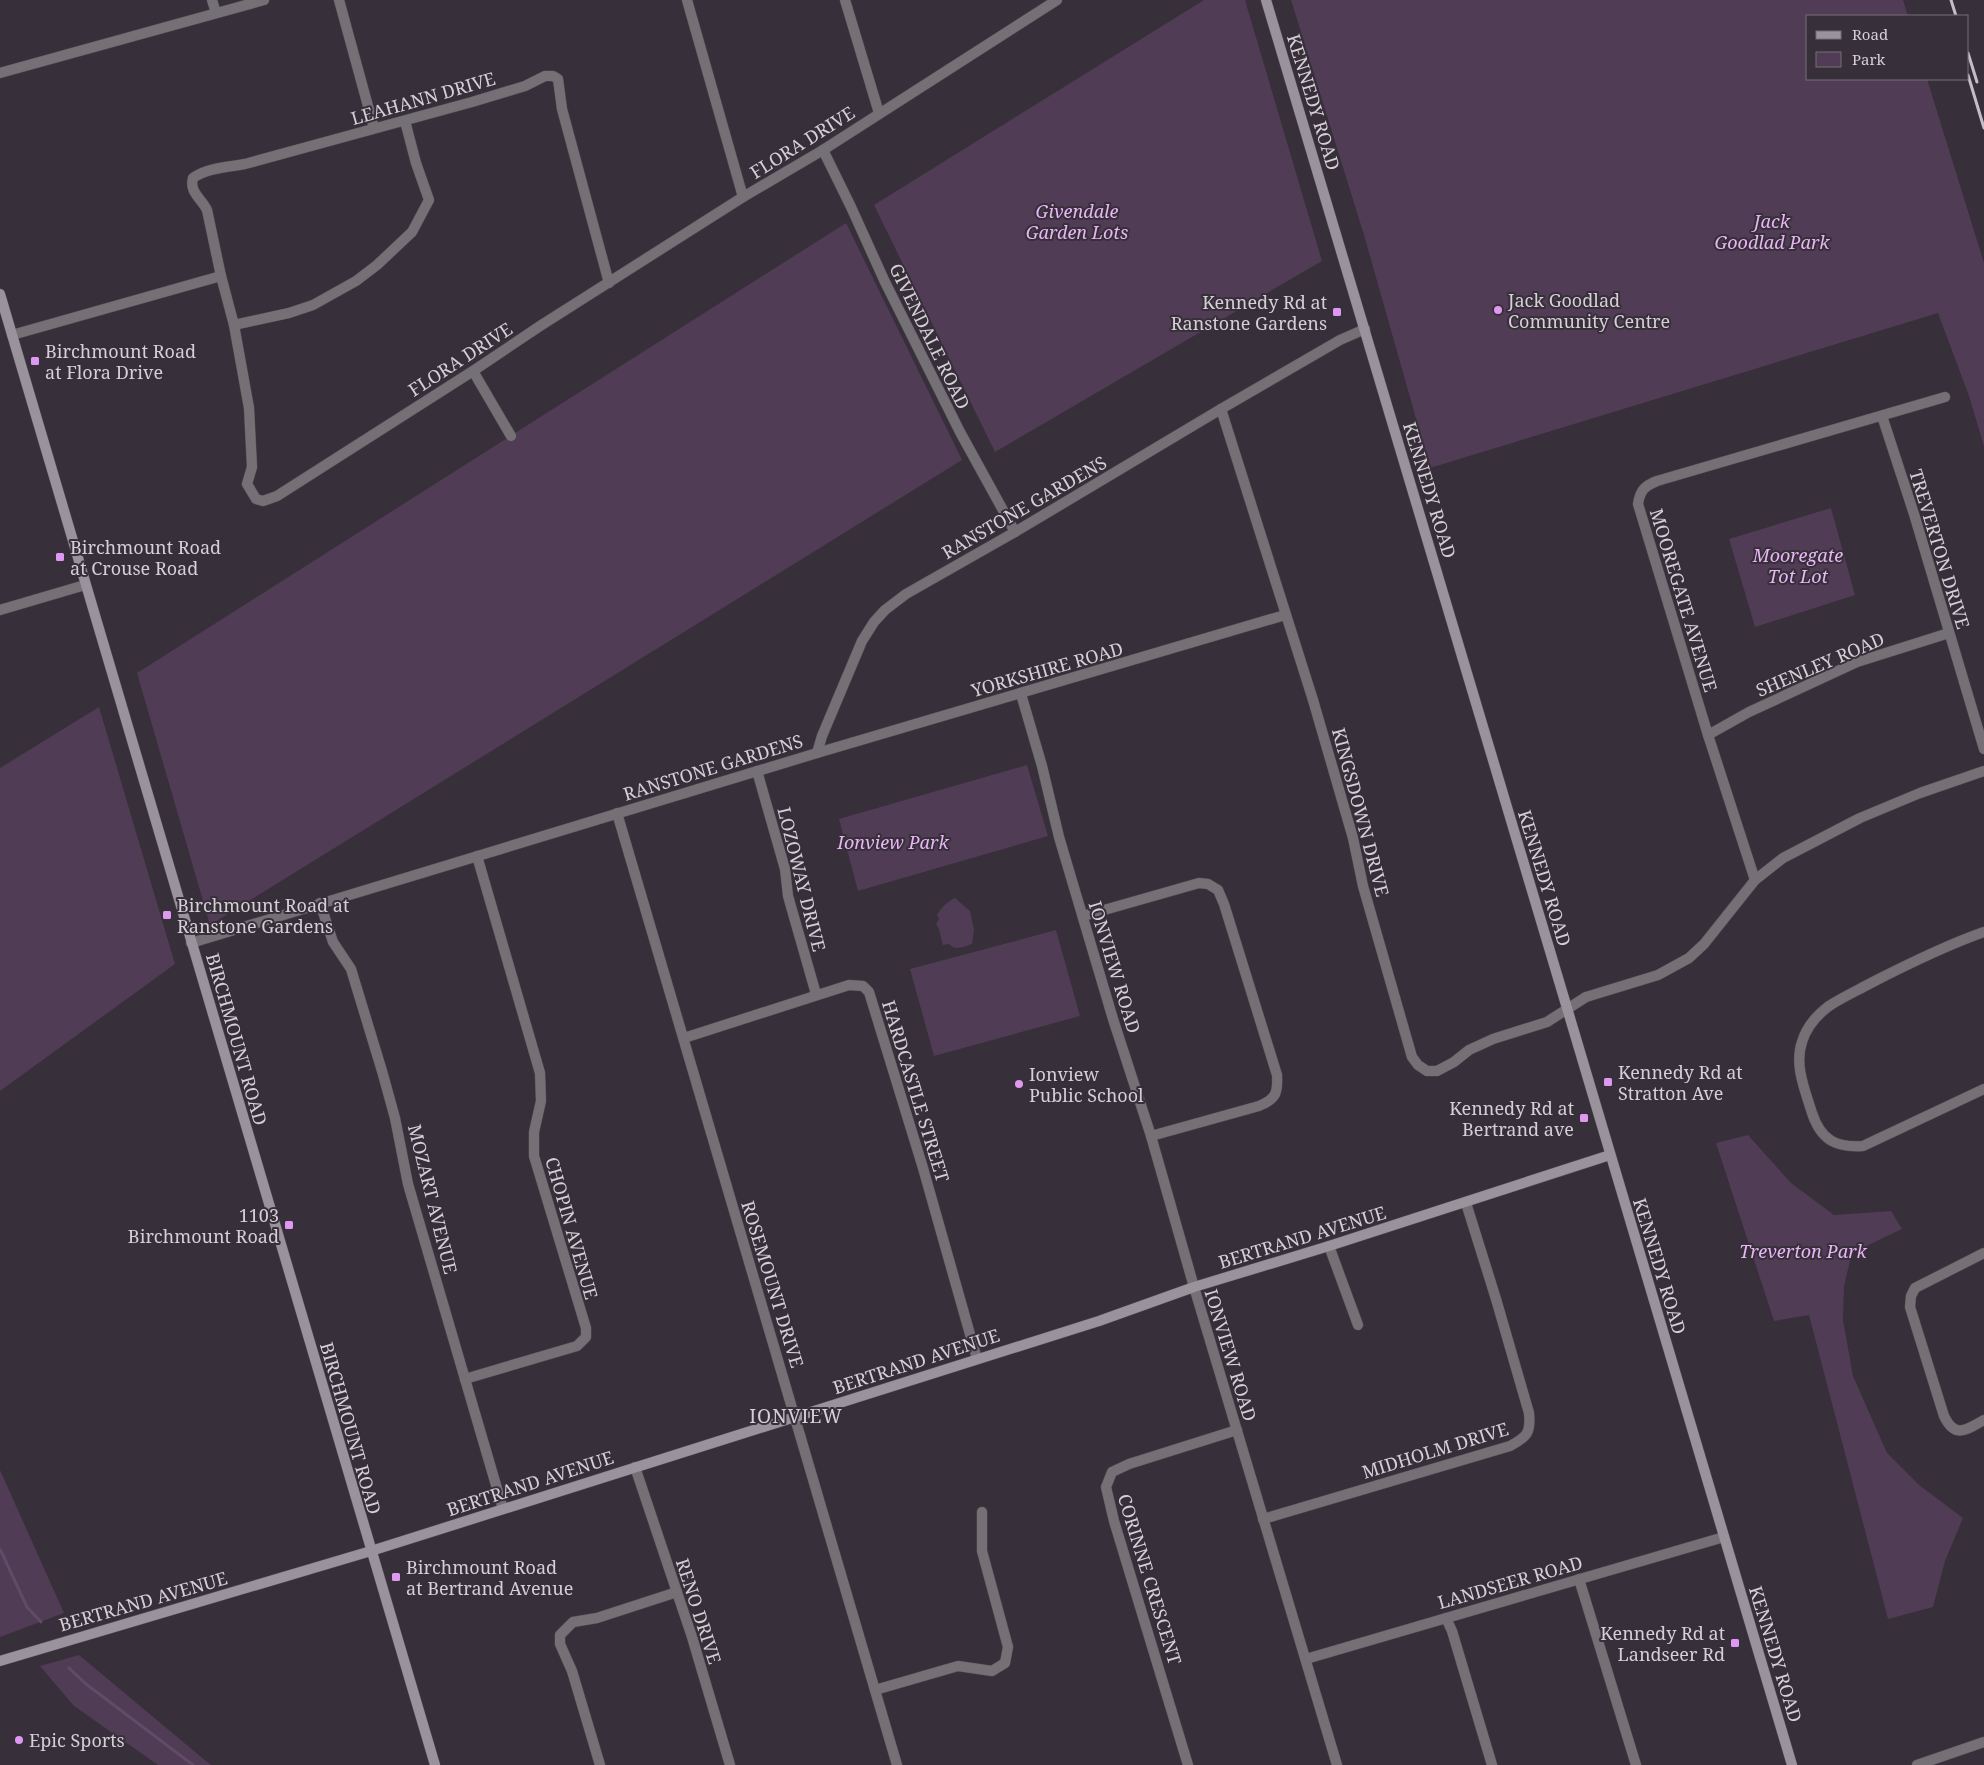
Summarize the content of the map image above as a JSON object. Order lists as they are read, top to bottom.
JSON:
{
  "streets": {
    "main road": ["KENNEDY ROAD", "BIRCHMOUNT ROAD", "BERTRAND AVENUE"],
    "street": [
      "LEAHANN DRIVE",
      "FLORA DRIVE",
      "GIVENDALE ROAD",
      "RANSTONE GARDENS",
      "TREVERTON DRIVE",
      "MOOREGATE AVENUE",
      "SHENLEY ROAD",
      "YORKSHIRE ROAD",
      "KINGSDOWN DRIVE",
      "LOZOWAY DRIVE",
      "IONVIEW ROAD",
      "HARDCASTLE STREET",
      "MOZART AVENUE",
      "CHOPIN AVENUE",
      "ROSEMOUNT DRIVE",
      "MIDHOLM DRIVE",
      "CORINNE CRESCENT",
      "LANDSEER ROAD",
      "RENO DRIVE"
    ]
  },
  "crossings": [
    ["LEAHANN DRIVE", "FLORA DRIVE"],
    ["KENNEDY ROAD", "RANSTONE GARDENS"],
    ["KENNEDY ROAD", "KINGSDOWN DRIVE"],
    ["KENNEDY ROAD", "BERTRAND AVENUE"],
    ["KENNEDY ROAD", "LANDSEER ROAD"],
    ["FLORA DRIVE", "GIVENDALE ROAD"],
    ["GIVENDALE ROAD", "RANSTONE GARDENS"],
    ["RANSTONE GARDENS", "YORKSHIRE ROAD"],
    ["RANSTONE GARDENS", "KINGSDOWN DRIVE"],
    ["RANSTONE GARDENS", "LOZOWAY DRIVE"],
    ["RANSTONE GARDENS", "BIRCHMOUNT ROAD"],
    ["RANSTONE GARDENS", "MOZART AVENUE"],
    ["RANSTONE GARDENS", "CHOPIN AVENUE"],
    ["RANSTONE GARDENS", "ROSEMOUNT DRIVE"],
    ["TREVERTON DRIVE", "MOOREGATE AVENUE"],
    ["TREVERTON DRIVE", "SHENLEY ROAD"],
    ["MOOREGATE AVENUE", "SHENLEY ROAD"],
    ["MOOREGATE AVENUE", "KINGSDOWN DRIVE"],
    ["YORKSHIRE ROAD", "KINGSDOWN DRIVE"],
    ["YORKSHIRE ROAD", "IONVIEW ROAD"],
    ["LOZOWAY DRIVE", "HARDCASTLE STREET"],
    ["IONVIEW ROAD", "BERTRAND AVENUE"],
    ["IONVIEW ROAD", "MIDHOLM DRIVE"],
    ["IONVIEW ROAD", "CORINNE CRESCENT"],
    ["IONVIEW ROAD", "LANDSEER ROAD"],
    ["BIRCHMOUNT ROAD", "BERTRAND AVENUE"],
    ["HARDCASTLE STREET", "BERTRAND AVENUE"],
    ["HARDCASTLE STREET", "ROSEMOUNT DRIVE"],
    ["MOZART AVENUE", "CHOPIN AVENUE"],
    ["MOZART AVENUE", "BERTRAND AVENUE"],
    ["BERTRAND AVENUE", "ROSEMOUNT DRIVE"],
    ["BERTRAND AVENUE", "MIDHOLM DRIVE"],
    ["BERTRAND AVENUE", "RENO DRIVE"]
  ],
  "districts": ["IONVIEW"],
  "parks": [
    "Givendale Garden Lots",
    "Jack Goodlad Park",
    "Mooregate Tot Lot",
    "Ionview Park",
    "Treverton Park"
  ],
  "places": {
    "other": ["Jack Goodlad Community Centre", "Ionview Public School", "Epic Sports"],
    "transit": [
      "Kennedy Rd at Ranstone Gardens",
      "Birchmount Road at Flora Drive",
      "Birchmount Road at Crouse Road",
      "Birchmount Road at Ranstone Gardens",
      "Kennedy Rd at Stratton Ave",
      "Kennedy Rd at Bertrand ave",
      "1103 Birchmount Road",
      "Birchmount Road at Bertrand Avenue",
      "Kennedy Rd at Landseer Rd"
    ]
  },
  "legend": ["Road", "Park"]
}
